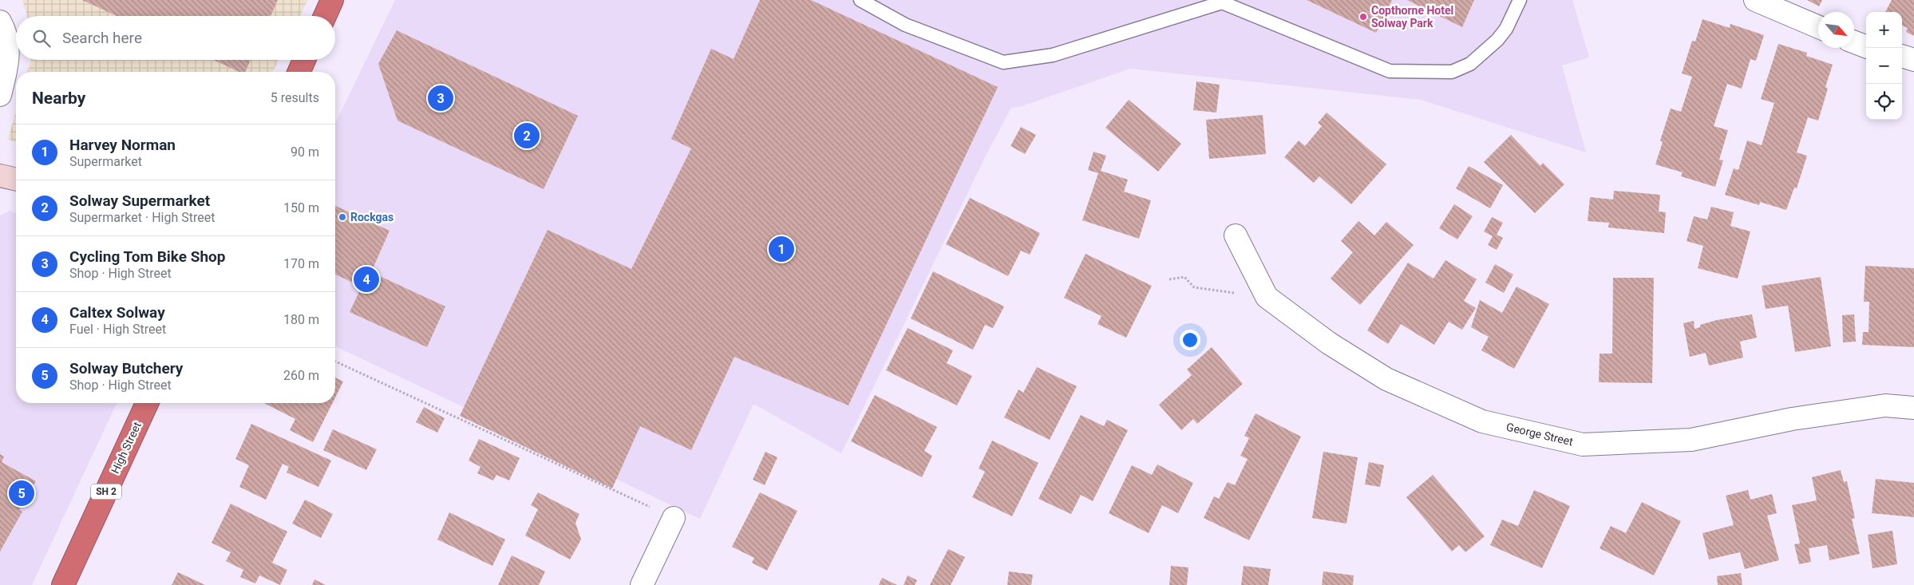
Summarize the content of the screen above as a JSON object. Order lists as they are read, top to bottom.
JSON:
{
  "streets": {
    "highway": ["High Street", "SH 2"],
    "street": ["George Street"]
  },
  "places": ["Copthorne Hotel Solway Park", "Rockgas"],
  "north": "bottom right",
  "page": {
    "map_buttons": ["+", "−"],
    "search": "Search here",
    "heading": ["Nearby", "5 results"],
    "pins": [
      "3",
      "2",
      "1",
      "4",
      "5"
    ],
    "list": [
      {
        "mark": "1",
        "name": "Harvey Norman",
        "note": "Supermarket",
        "value": "90 m"
      },
      {
        "mark": "2",
        "name": "Solway Supermarket",
        "note": "Supermarket · High Street",
        "value": "150 m"
      },
      {
        "mark": "3",
        "name": "Cycling Tom Bike Shop",
        "note": "Shop · High Street",
        "value": "170 m"
      },
      {
        "mark": "4",
        "name": "Caltex Solway",
        "note": "Fuel · High Street",
        "value": "180 m"
      },
      {
        "mark": "5",
        "name": "Solway Butchery",
        "note": "Shop · High Street",
        "value": "260 m"
      }
    ]
  }
}
